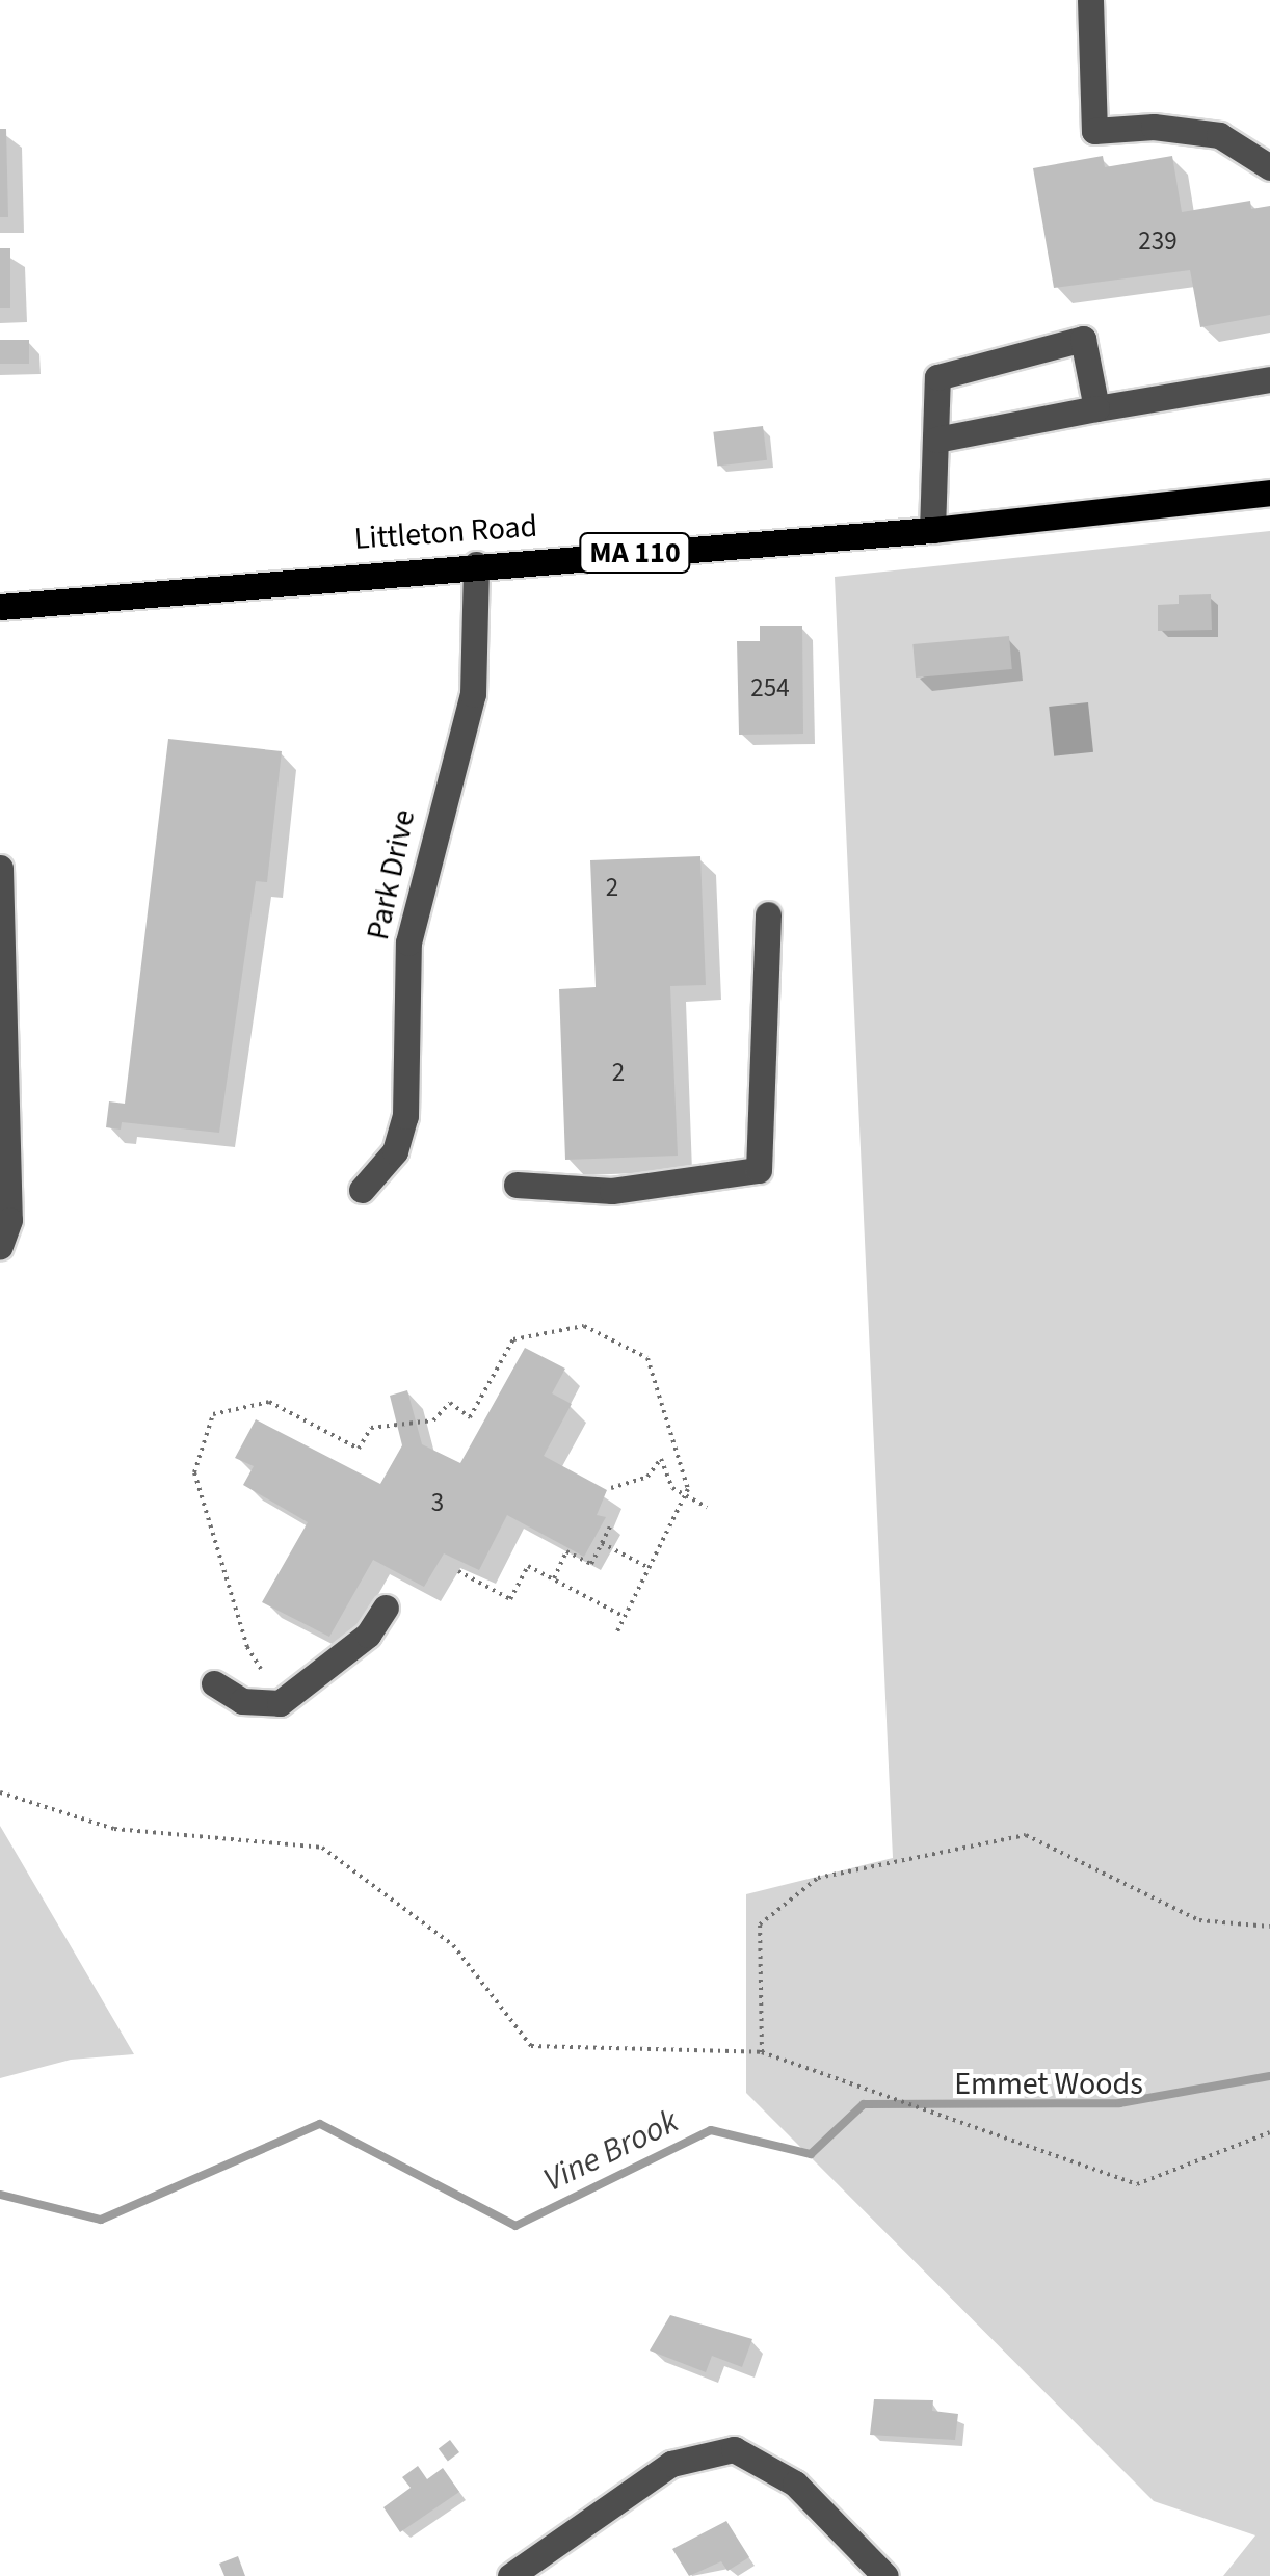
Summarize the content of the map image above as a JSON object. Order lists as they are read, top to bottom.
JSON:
{
  "streets": {
    "main road": ["Littleton Road", "MA 110"],
    "street": ["Park Drive"]
  },
  "crossings": [
    ["Littleton Road", "Park Drive"]
  ],
  "water": ["Vine Brook"],
  "parks": ["Emmet Woods"],
  "house_numbers": [
    "239",
    "254",
    "2",
    "2",
    "3"
  ]
}
